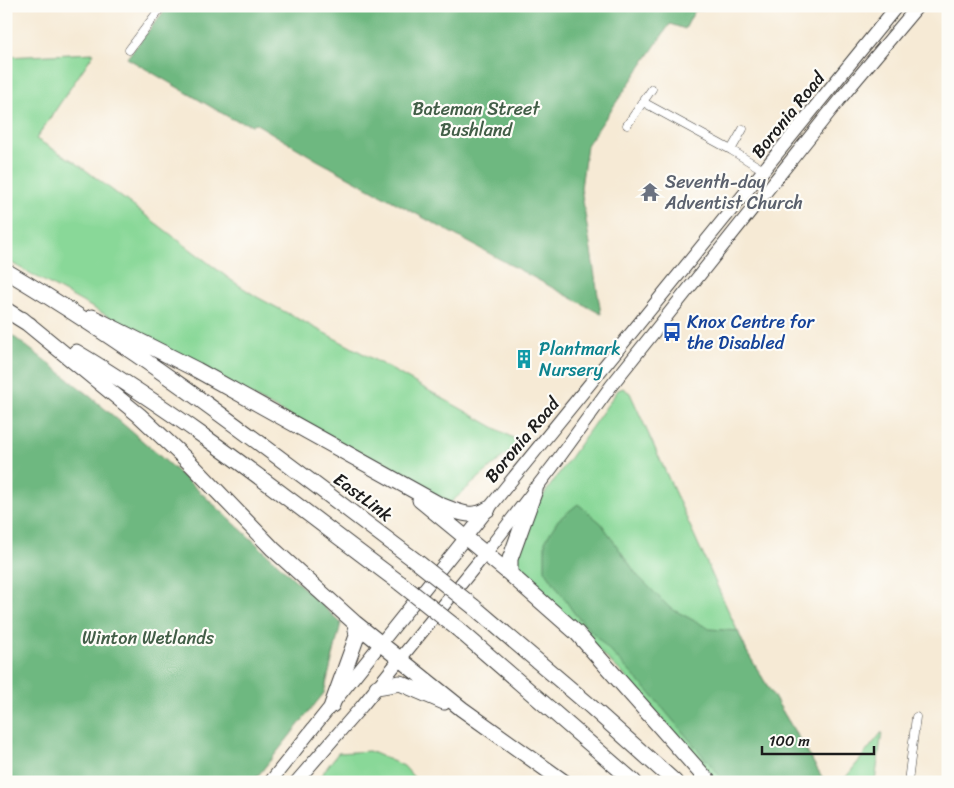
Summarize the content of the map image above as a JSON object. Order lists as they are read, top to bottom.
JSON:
{
  "streets": {
    "highway": ["EastLink"],
    "main road": ["Boronia Road"]
  },
  "parks": ["Bateman Street Bushland", "Winton Wetlands"],
  "places": {
    "temple": ["Seventh-day Adventist Church"],
    "bus stop": ["Knox Centre for the Disabled"],
    "building": ["Plantmark Nursery"]
  },
  "scale_bar": "100 m"
}
